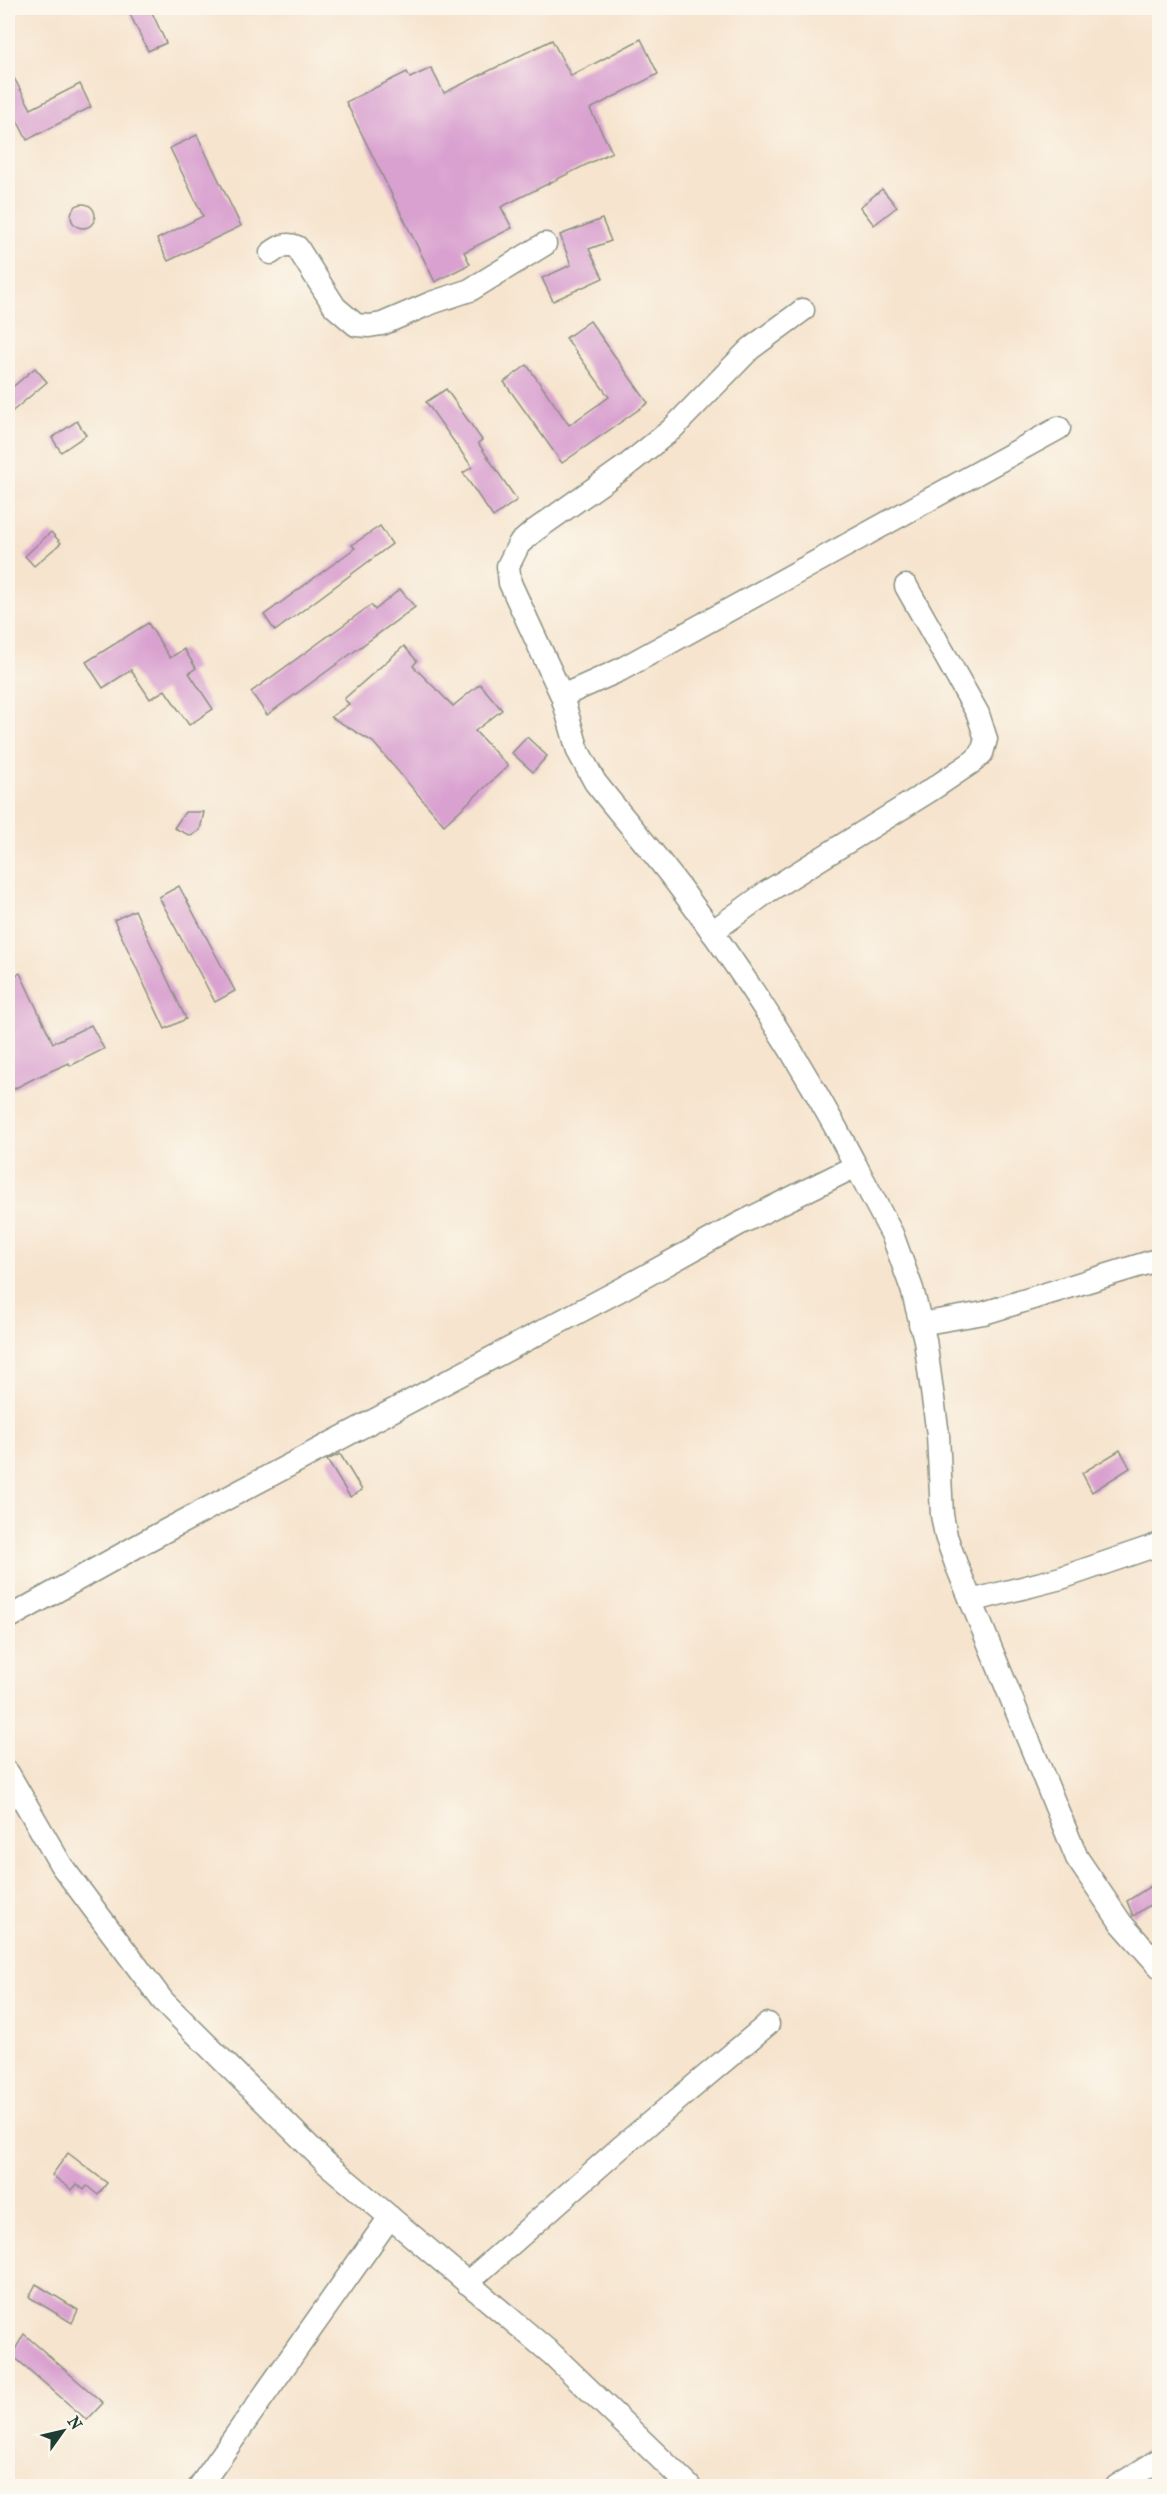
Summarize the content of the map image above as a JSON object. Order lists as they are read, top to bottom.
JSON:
{
  "north": "top right"
}
